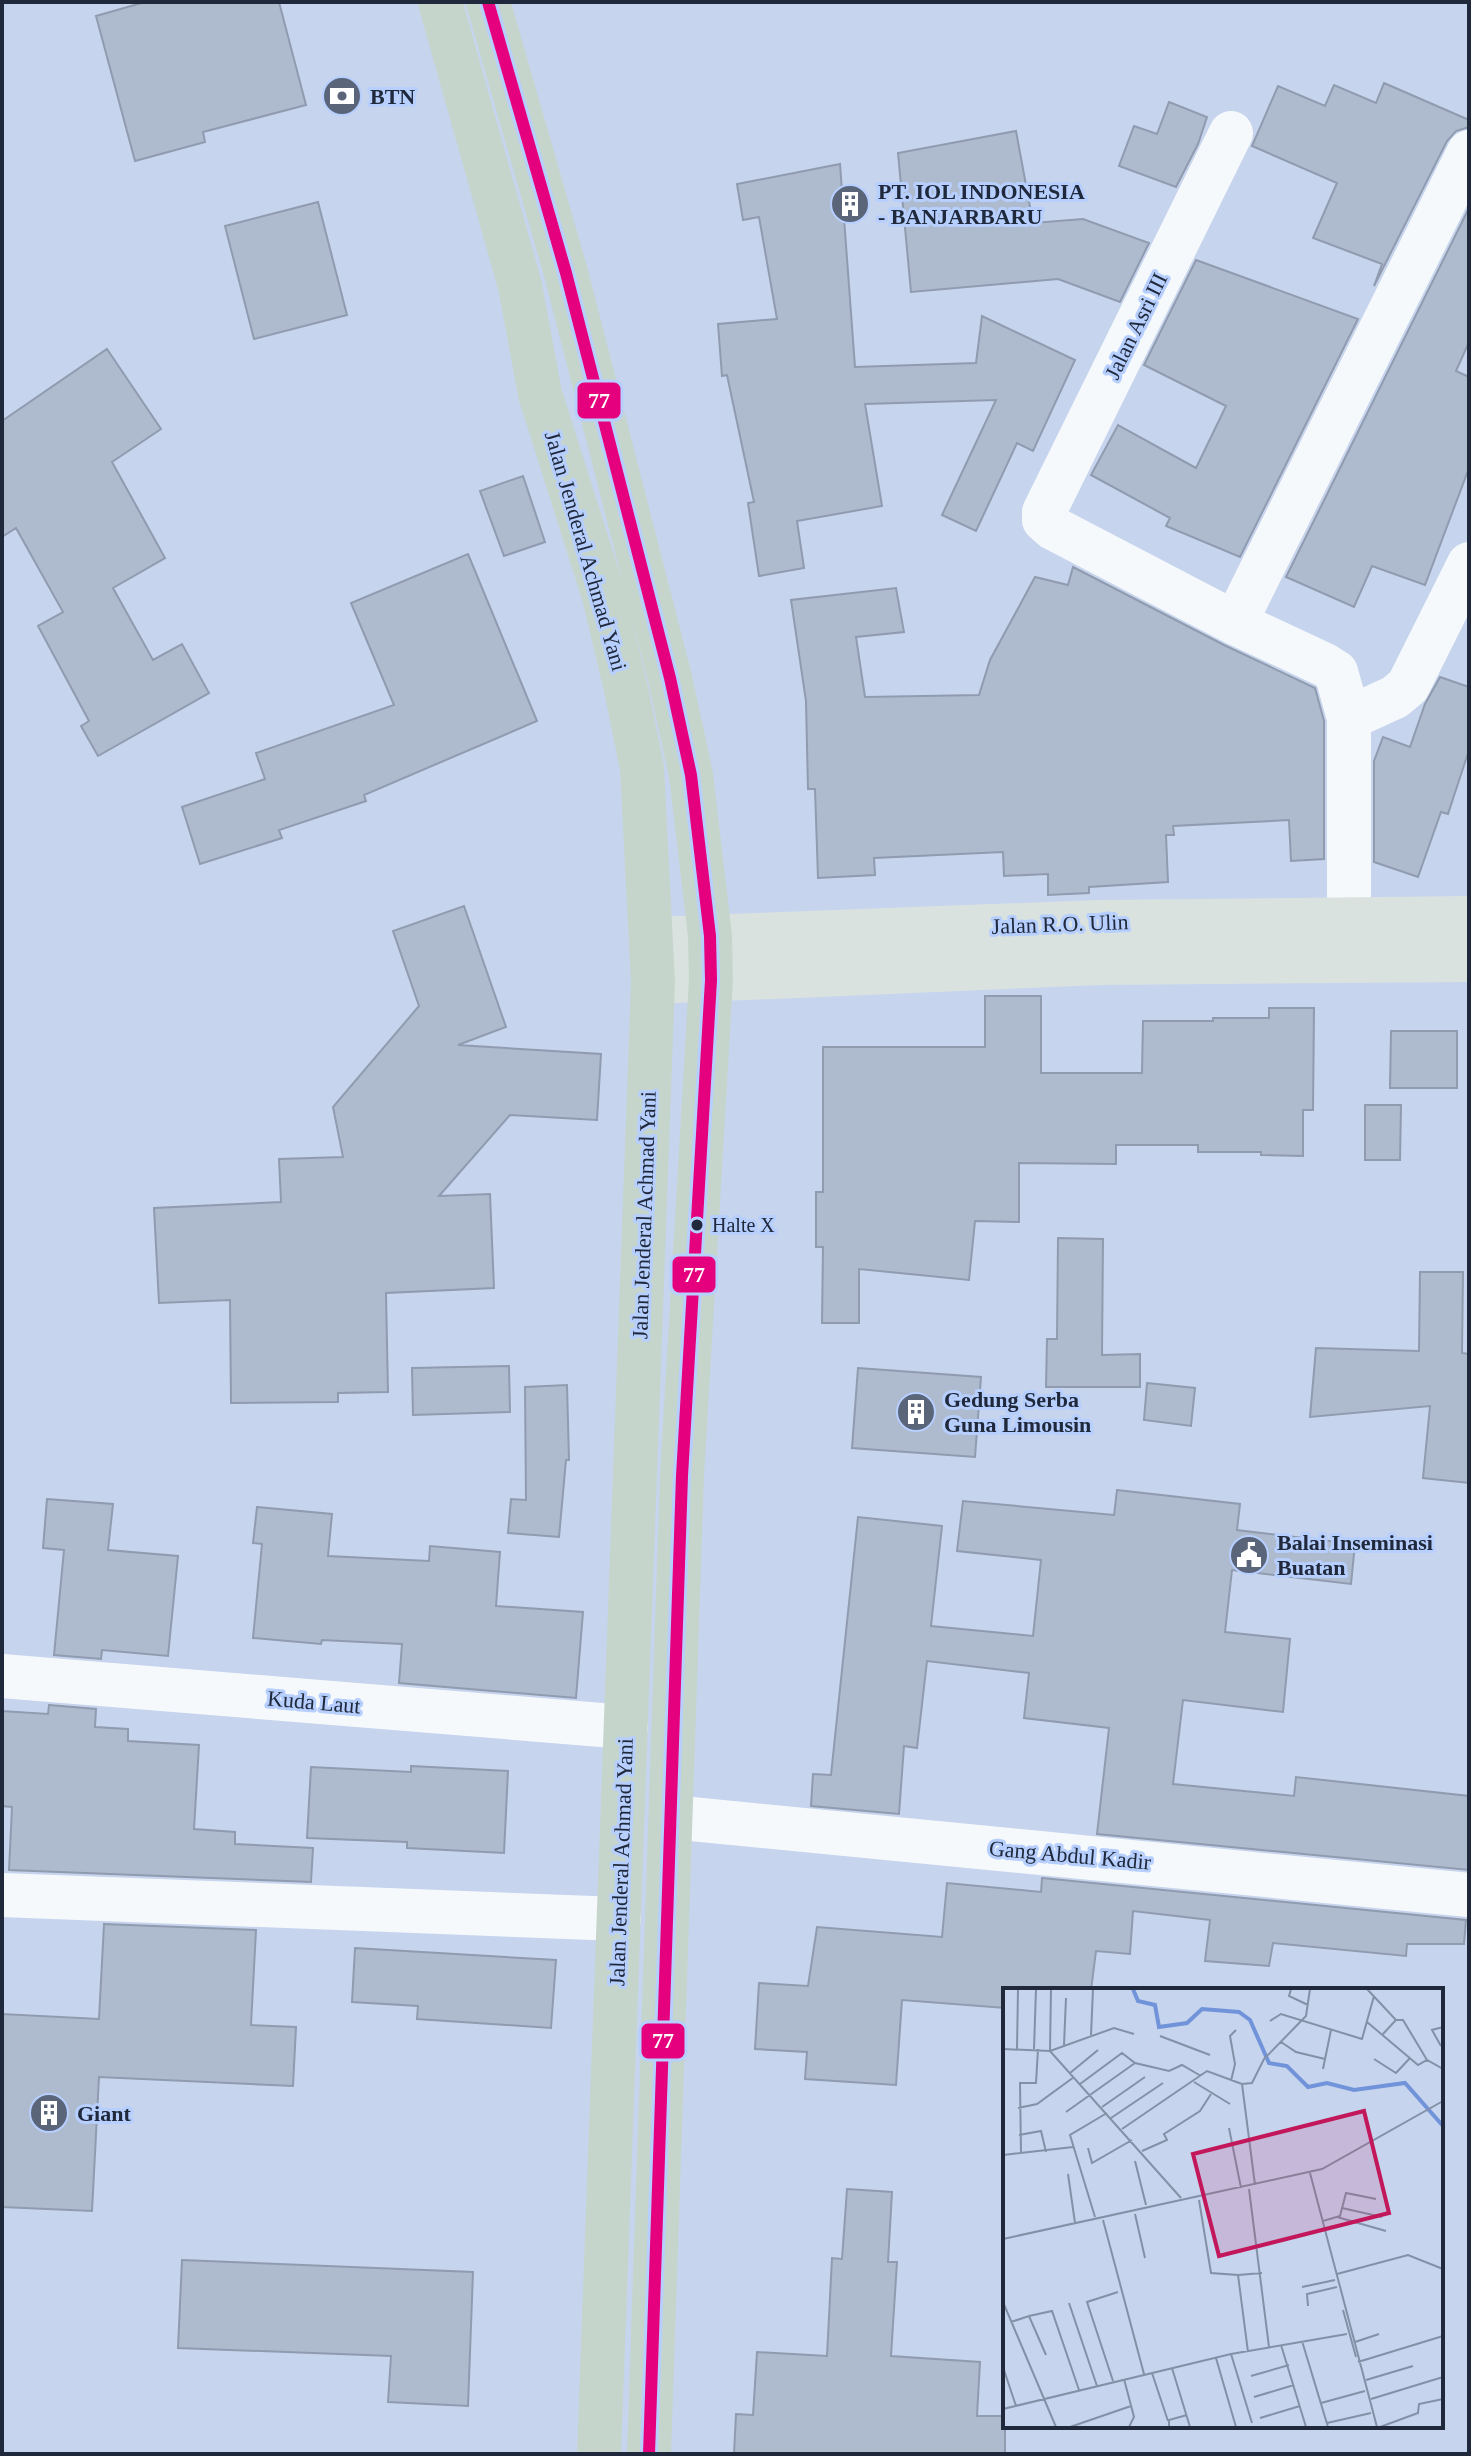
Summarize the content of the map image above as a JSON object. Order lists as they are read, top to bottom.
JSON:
{
  "streets": {
    "highway": ["Jalan Jenderal Achmad Yani"],
    "main road": ["Jalan R.O. Ulin"],
    "street": ["Jalan Asri III", "Kuda Laut", "Gang Abdul Kadir"]
  },
  "crossings": [
    ["Jalan Jenderal Achmad Yani", "Jalan R.O. Ulin"],
    ["Jalan Jenderal Achmad Yani", "Kuda Laut"],
    ["Jalan Jenderal Achmad Yani", "Gang Abdul Kadir"]
  ],
  "places": {
    "bank": ["BTN"],
    "building": ["PT. IOL INDONESIA - BANJARBARU", "Gedung Serba Guna Limousin", "Giant"],
    "other": ["Halte X"],
    "public building": ["Balai Inseminasi Buatan"]
  },
  "lines": ["transit line 77"]
}
